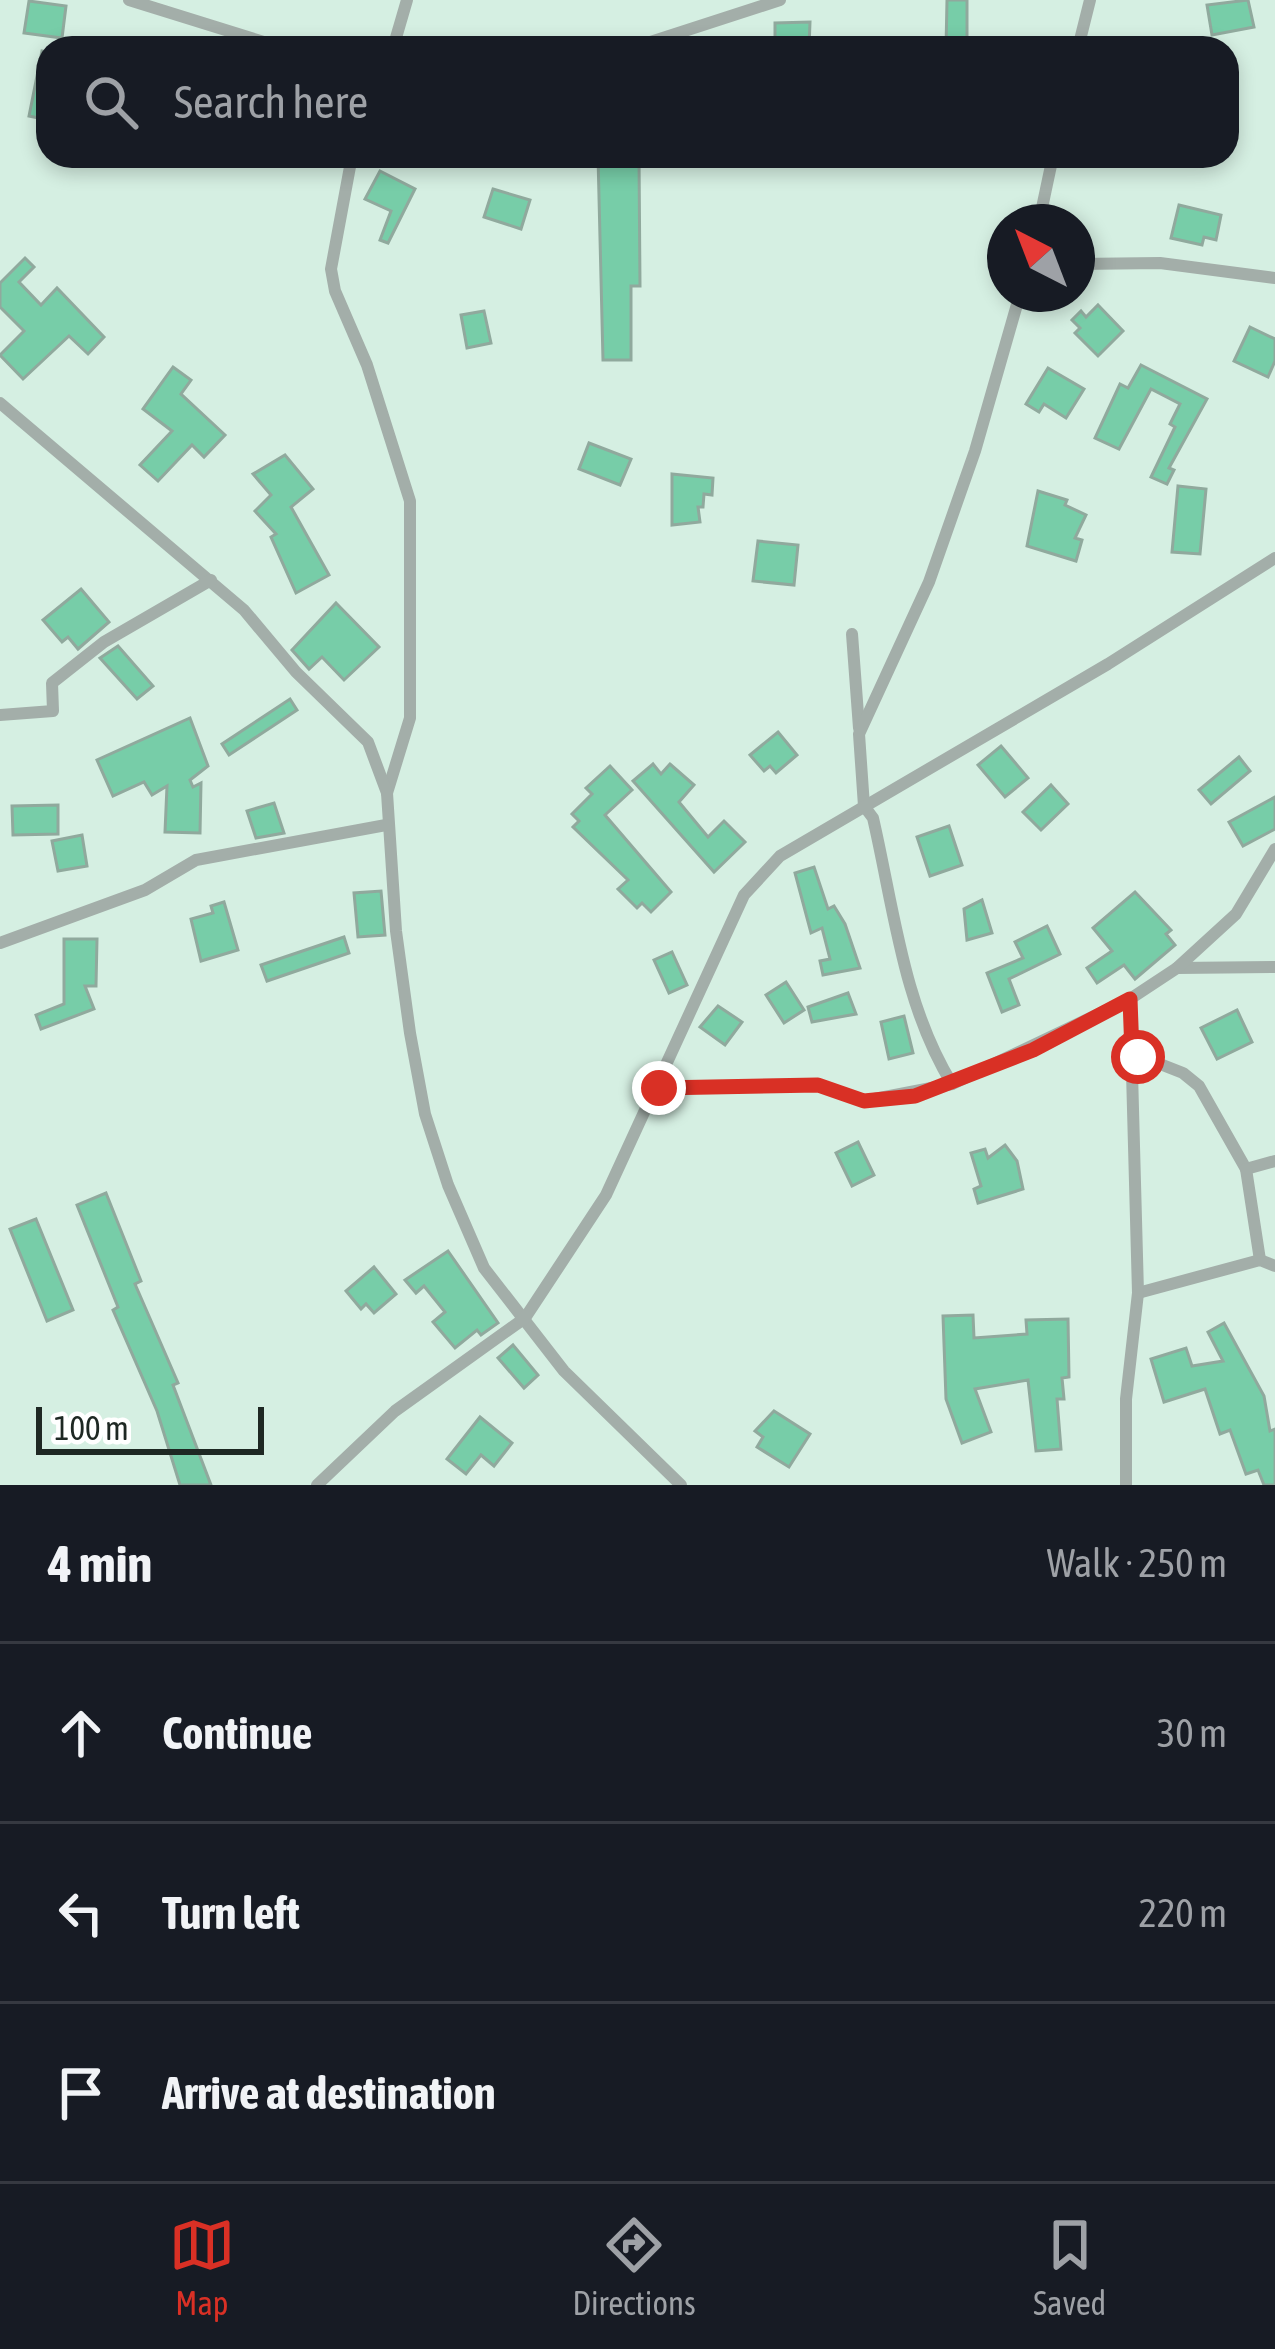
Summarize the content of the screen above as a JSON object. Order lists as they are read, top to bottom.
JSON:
{
  "scale_bar": "100 m",
  "north": "top left",
  "page": {
    "search": "Search here",
    "scale": "100 m",
    "heading": ["4 min", "Walk · 250 m"],
    "list": [
      ["Continue", "30 m"],
      ["Turn left", "220 m"],
      "Arrive at destination"
    ],
    "nav": ["Map", "Directions", "Saved"]
  }
}
